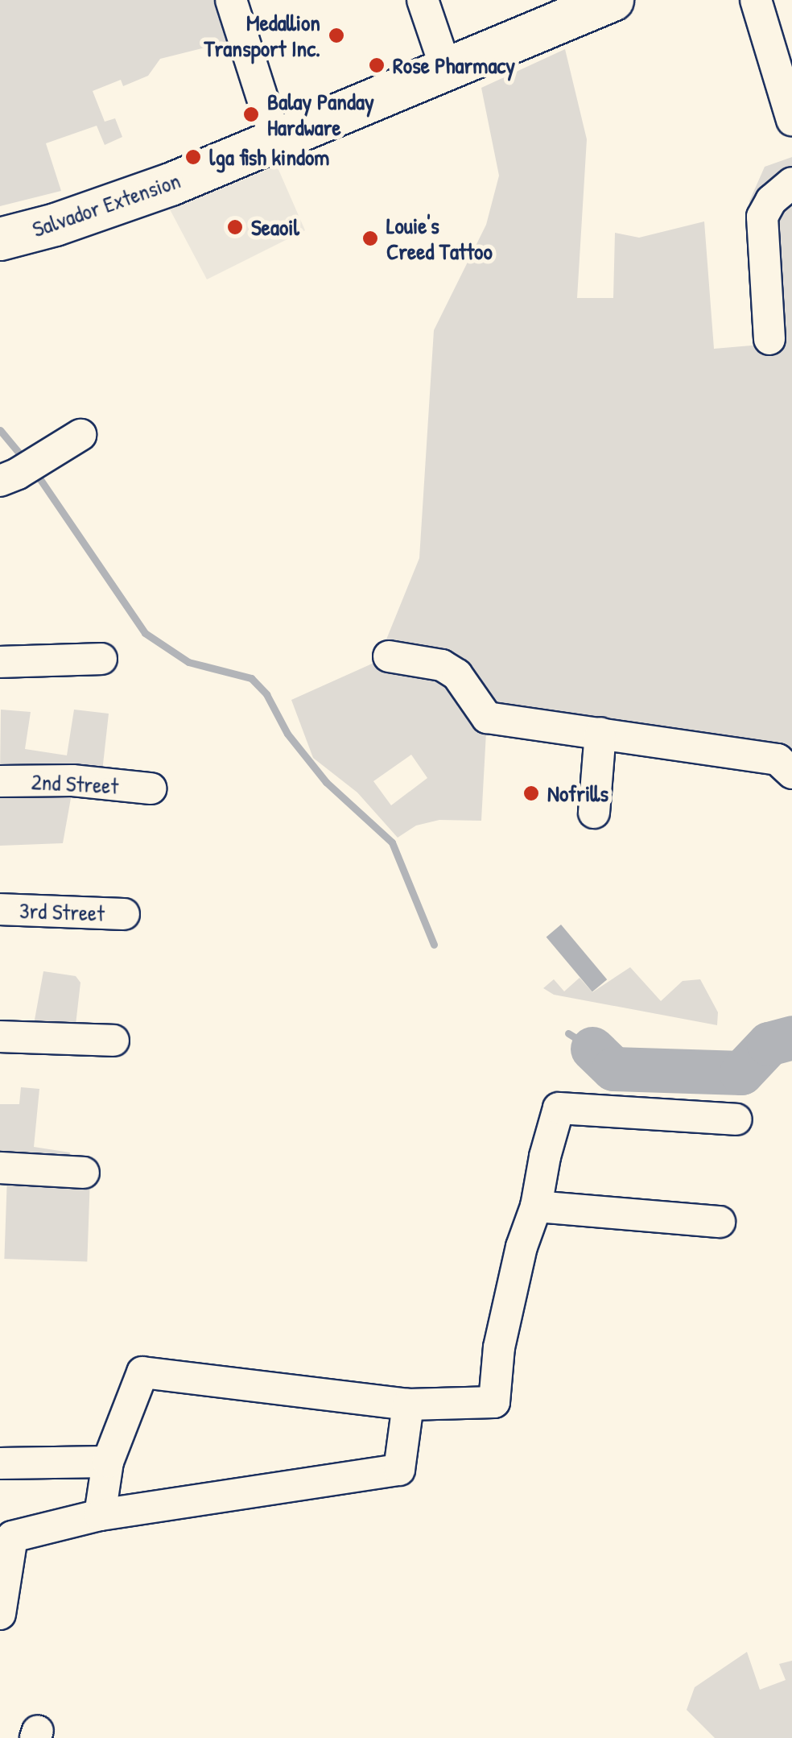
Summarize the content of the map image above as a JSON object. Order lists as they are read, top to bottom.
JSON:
{
  "streets": {
    "main road": ["Salvador Extension"],
    "street": ["2nd Street", "3rd Street"]
  },
  "places": [
    "Medallion Transport Inc.",
    "Rose Pharmacy",
    "Balay Panday Hardware",
    "lga fish kindom",
    "Seaoil",
    "Louie's Creed Tattoo",
    "Nofrills"
  ]
}
